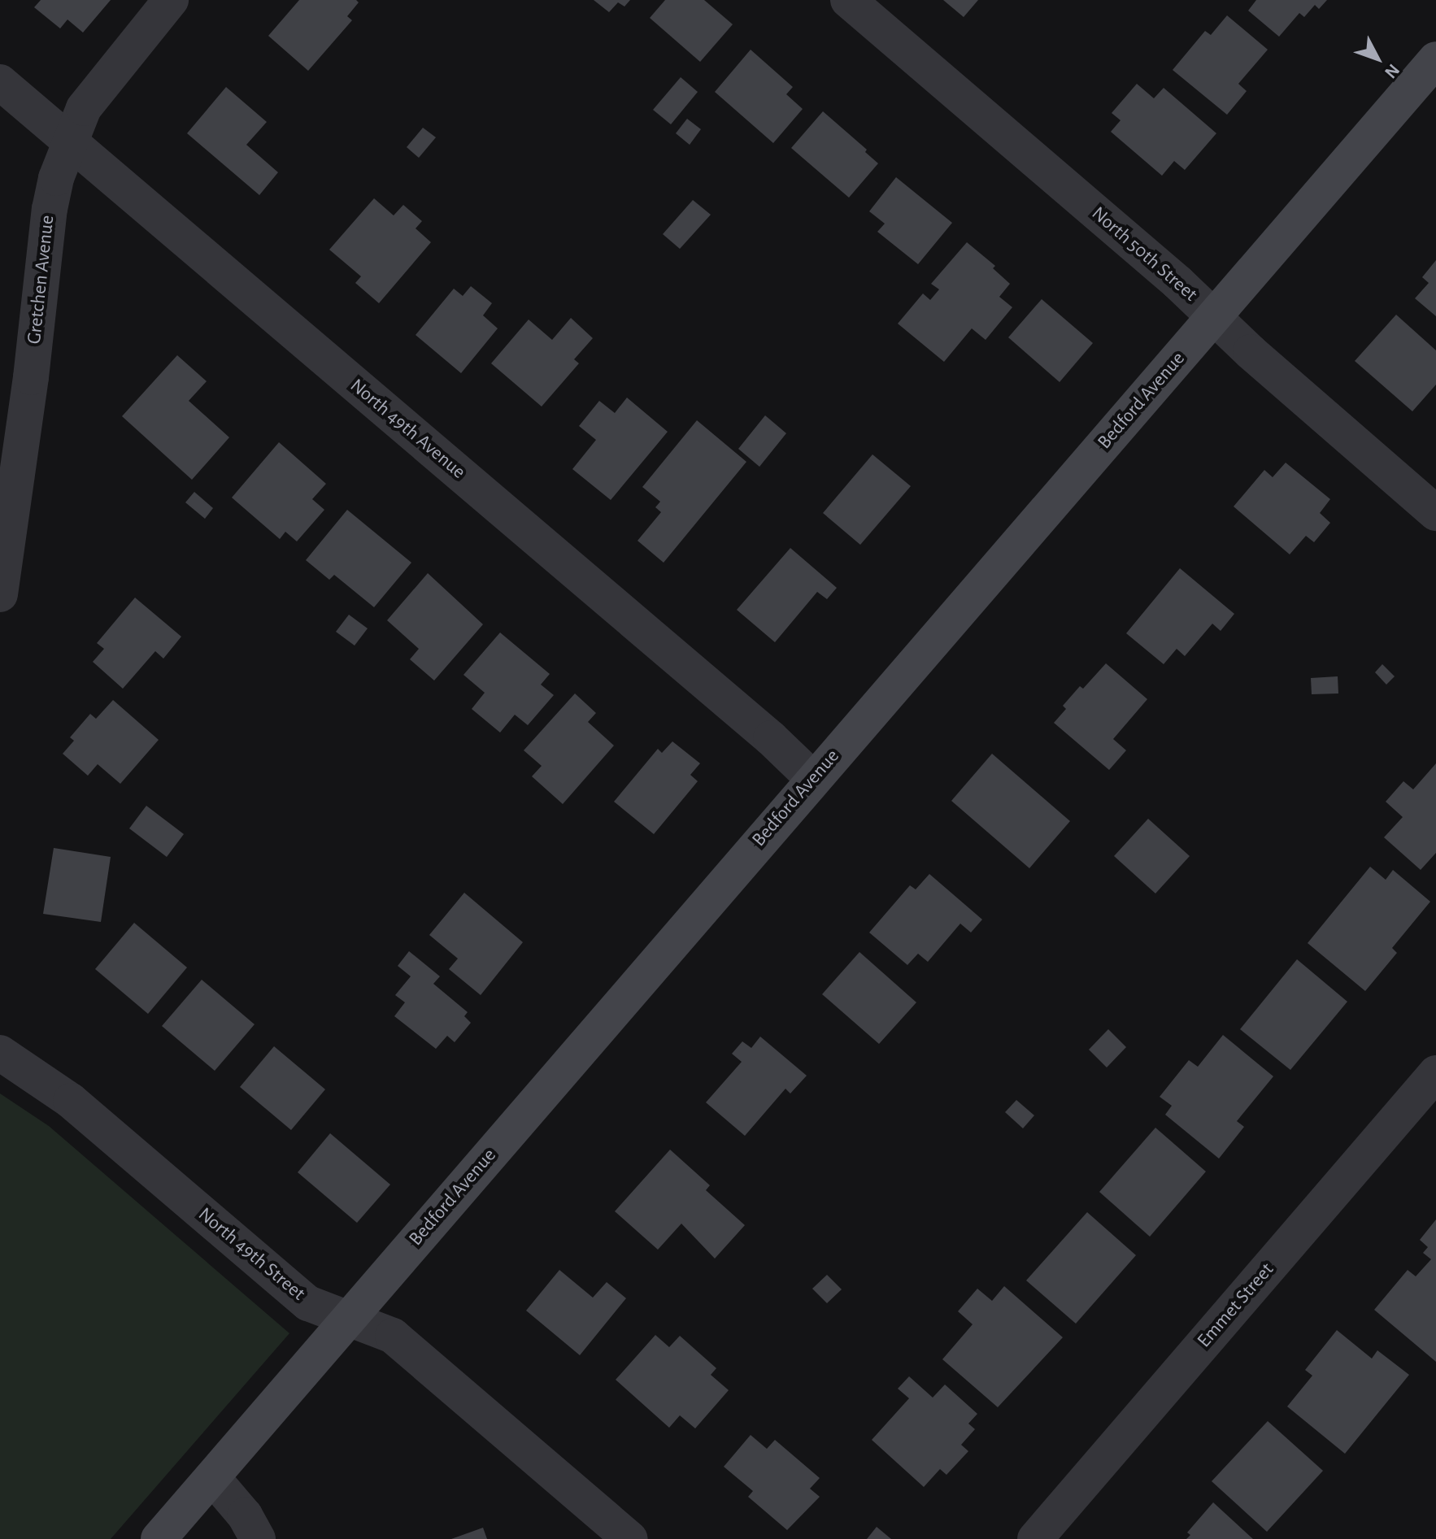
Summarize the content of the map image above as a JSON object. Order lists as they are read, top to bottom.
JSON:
{
  "streets": {
    "street": [
      "North 50th Street",
      "Gretchen Avenue",
      "Bedford Avenue",
      "North 49th Avenue",
      "North 49th Street",
      "Emmet Street"
    ]
  },
  "crossings": [
    ["North 50th Street", "Bedford Avenue"],
    ["Gretchen Avenue", "North 49th Avenue"],
    ["Bedford Avenue", "North 49th Avenue"],
    ["Bedford Avenue", "North 49th Street"]
  ],
  "north": "bottom right"
}
